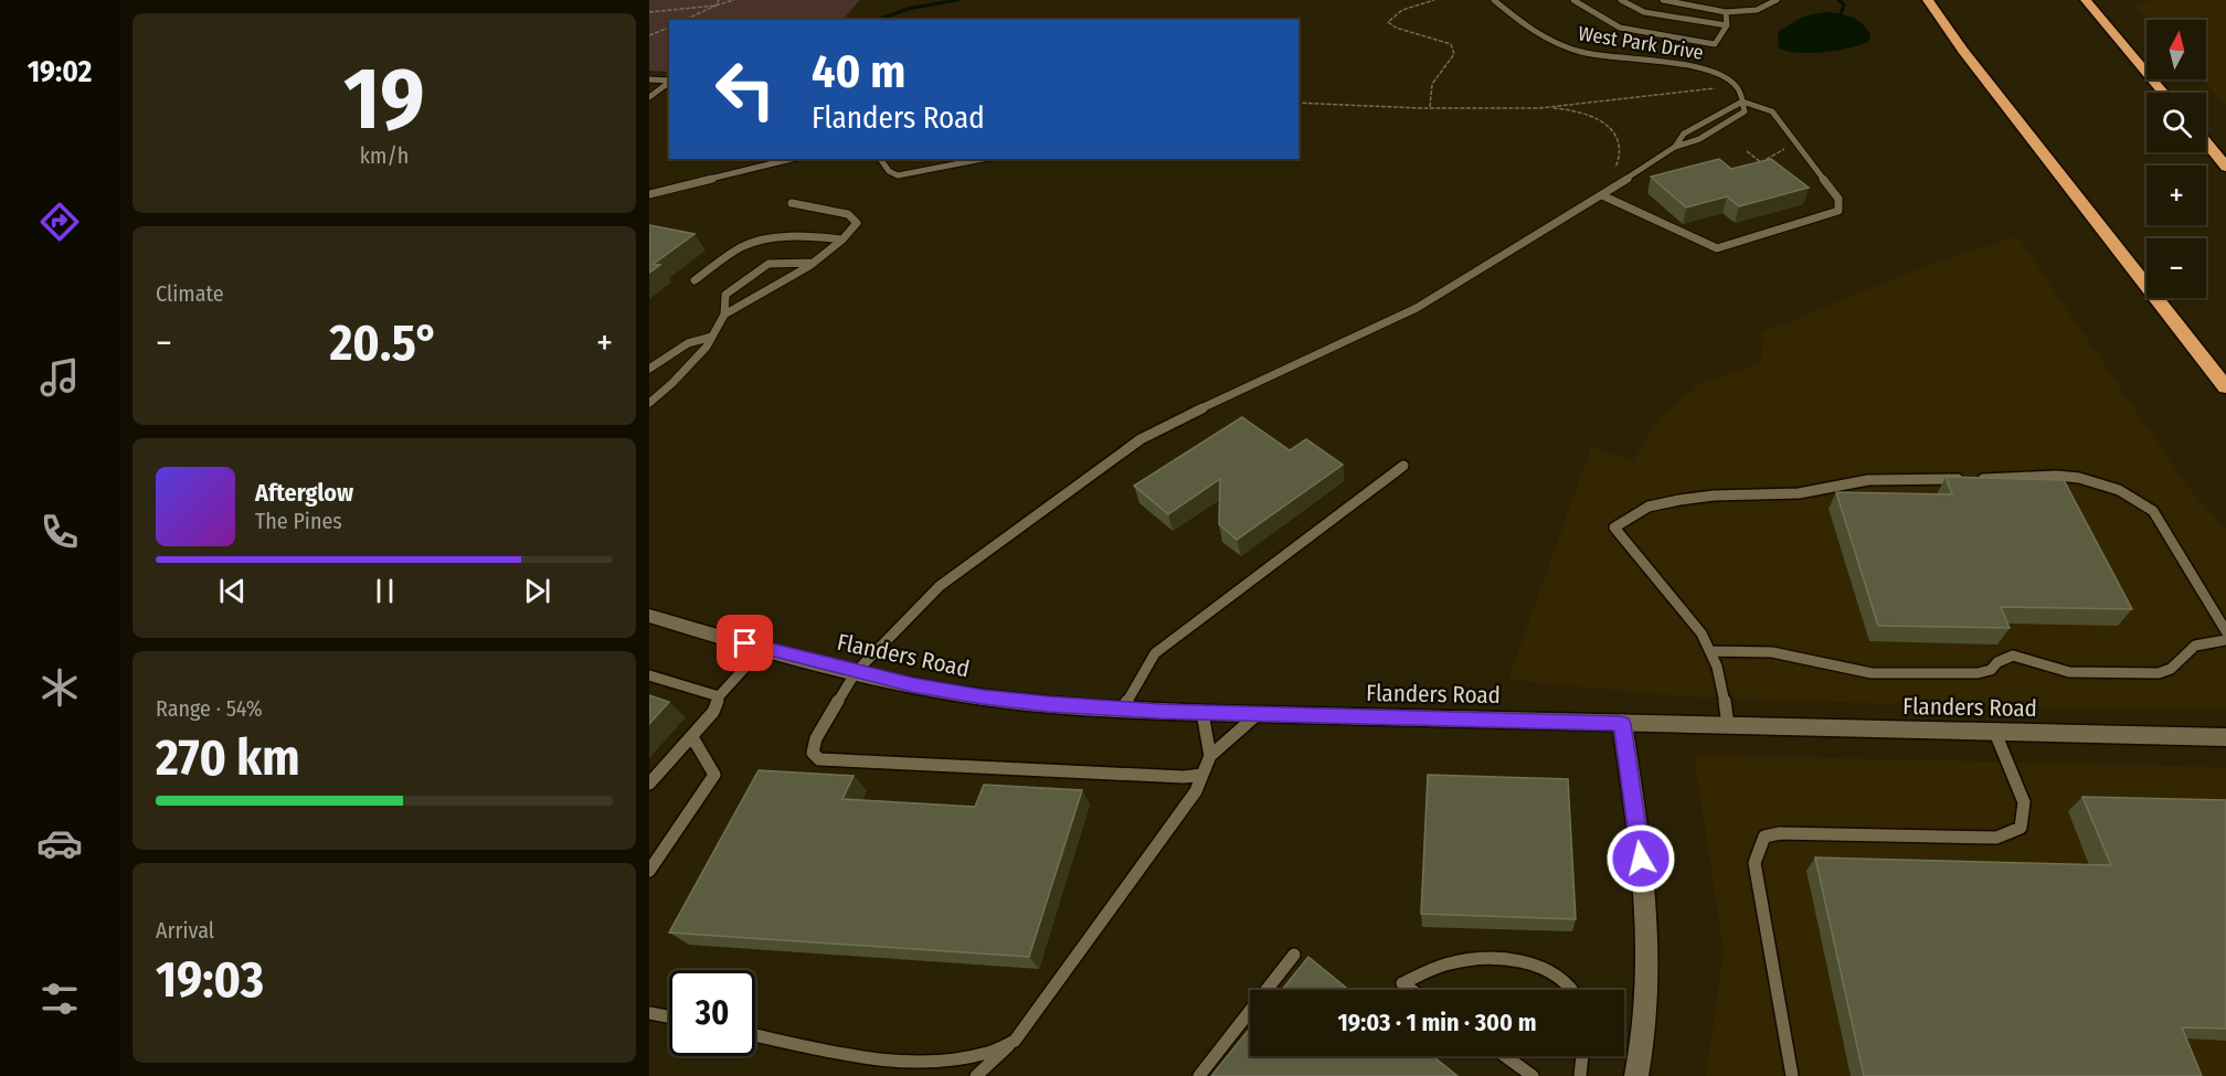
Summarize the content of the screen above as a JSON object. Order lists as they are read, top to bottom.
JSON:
{
  "streets": {
    "main road": ["Flanders Road"],
    "lane": ["West Park Drive"]
  },
  "north": "top",
  "page": {
    "tabs": "19:02",
    "tile": [
      ["19", "km/h"],
      "Climate",
      ["Range · 54%", "270 km"],
      ["Arrival", "19:03"]
    ],
    "map_buttons": ["+", "−"],
    "turn": ["40 m", "Flanders Road"],
    "heat": ["−", "20.5°", "+"],
    "song": ["Afterglow", "The Pines"],
    "limit": "30",
    "trip": "19:03 · 1 min · 300 m"
  }
}
